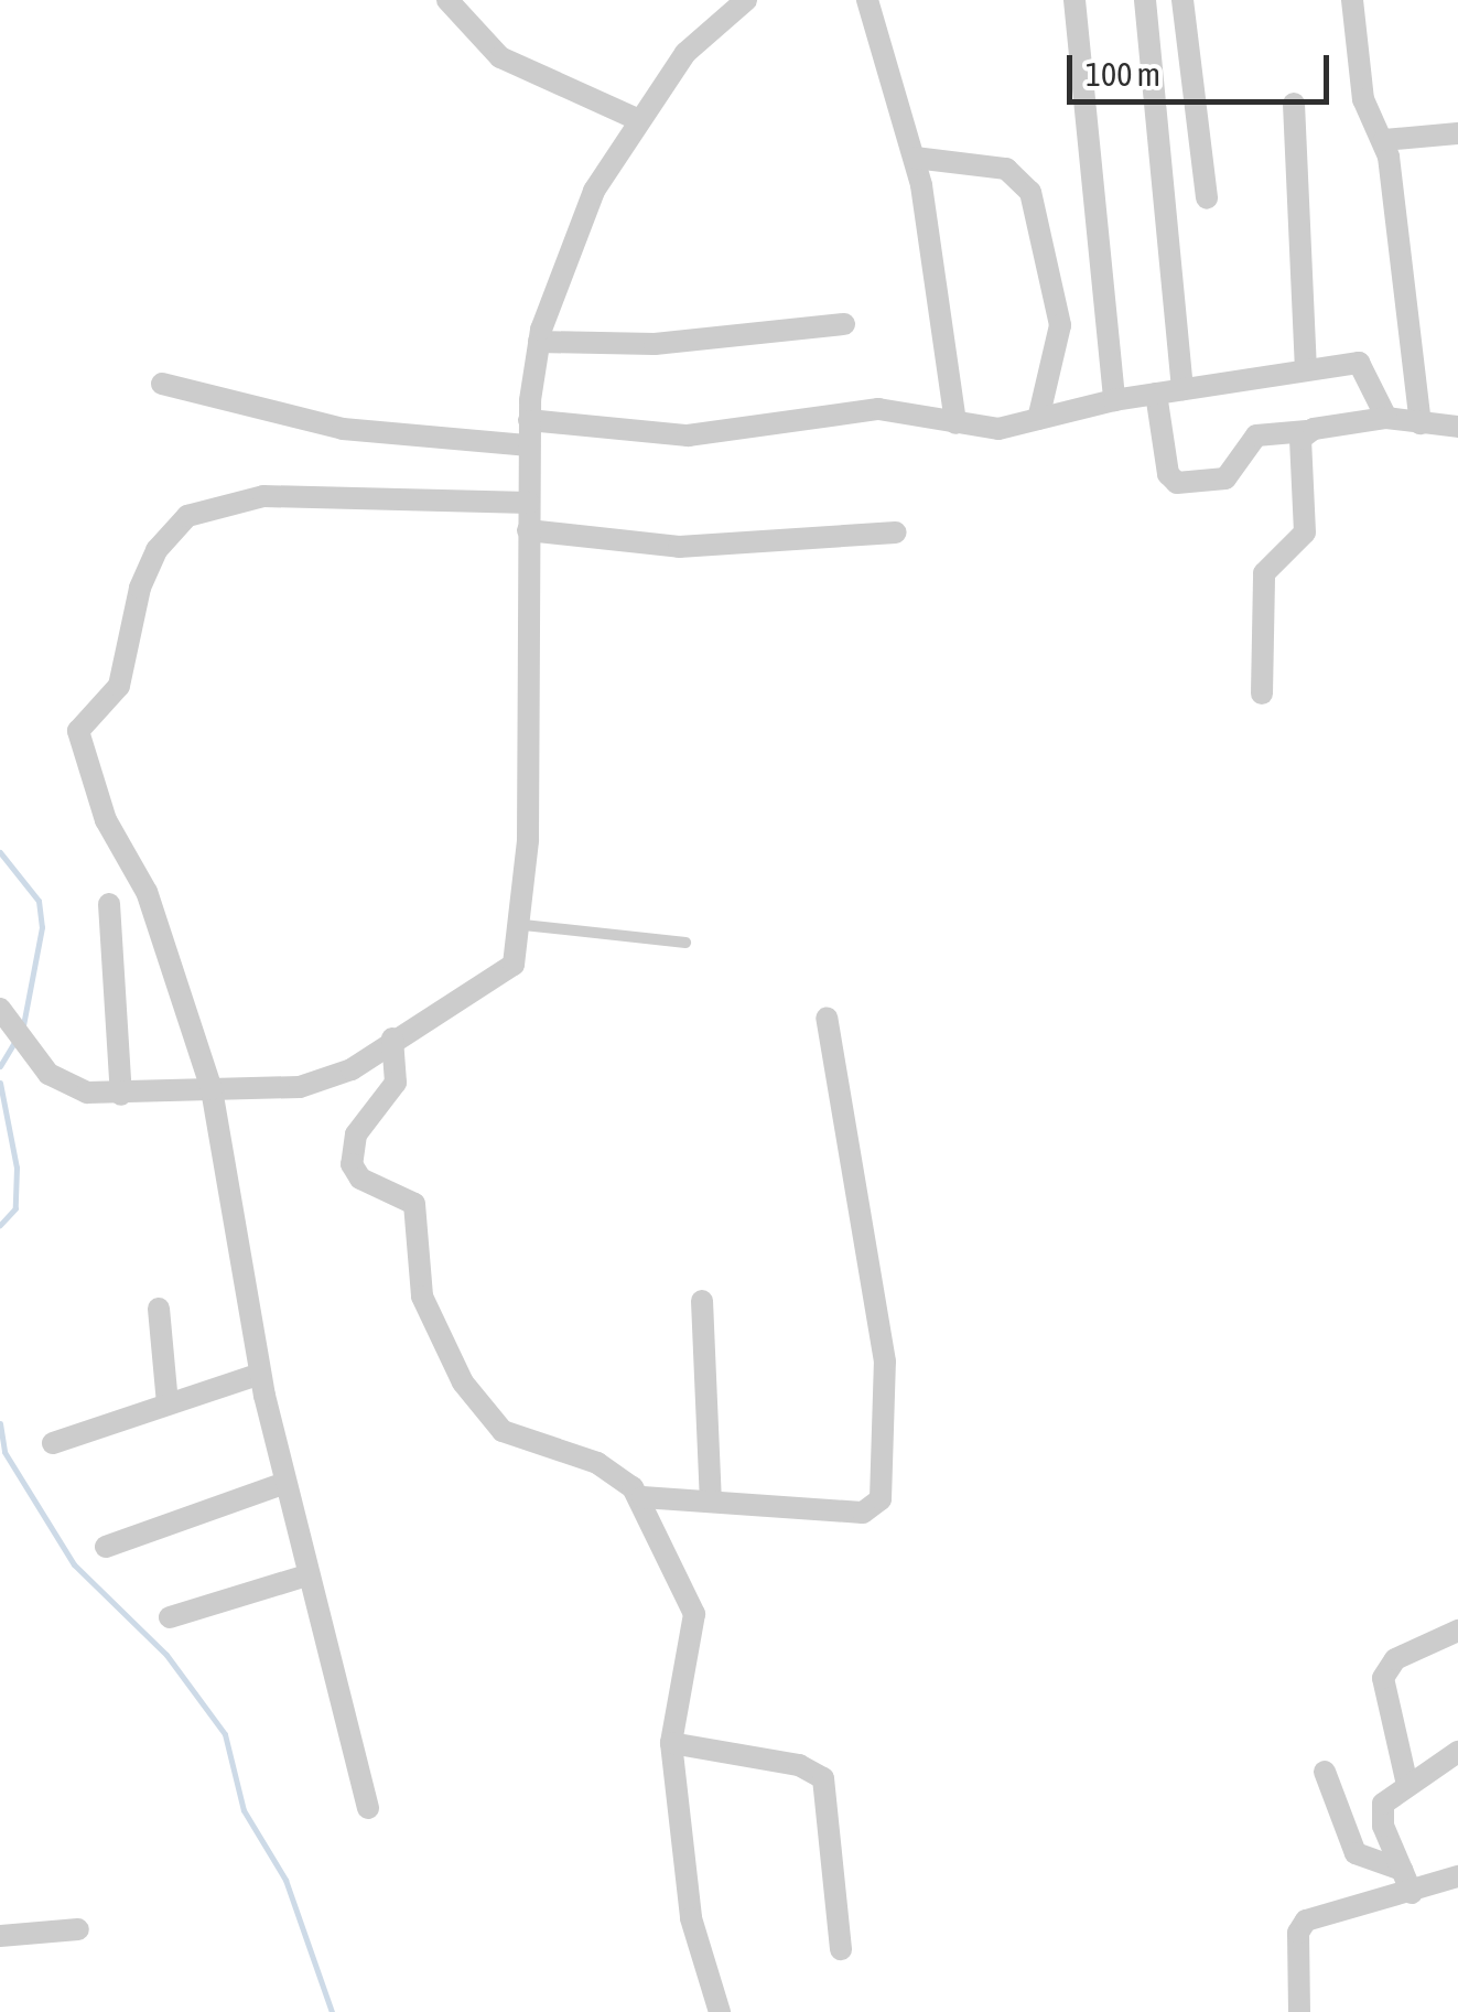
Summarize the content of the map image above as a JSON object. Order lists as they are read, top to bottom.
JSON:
{
  "scale_bar": "100 m"
}
